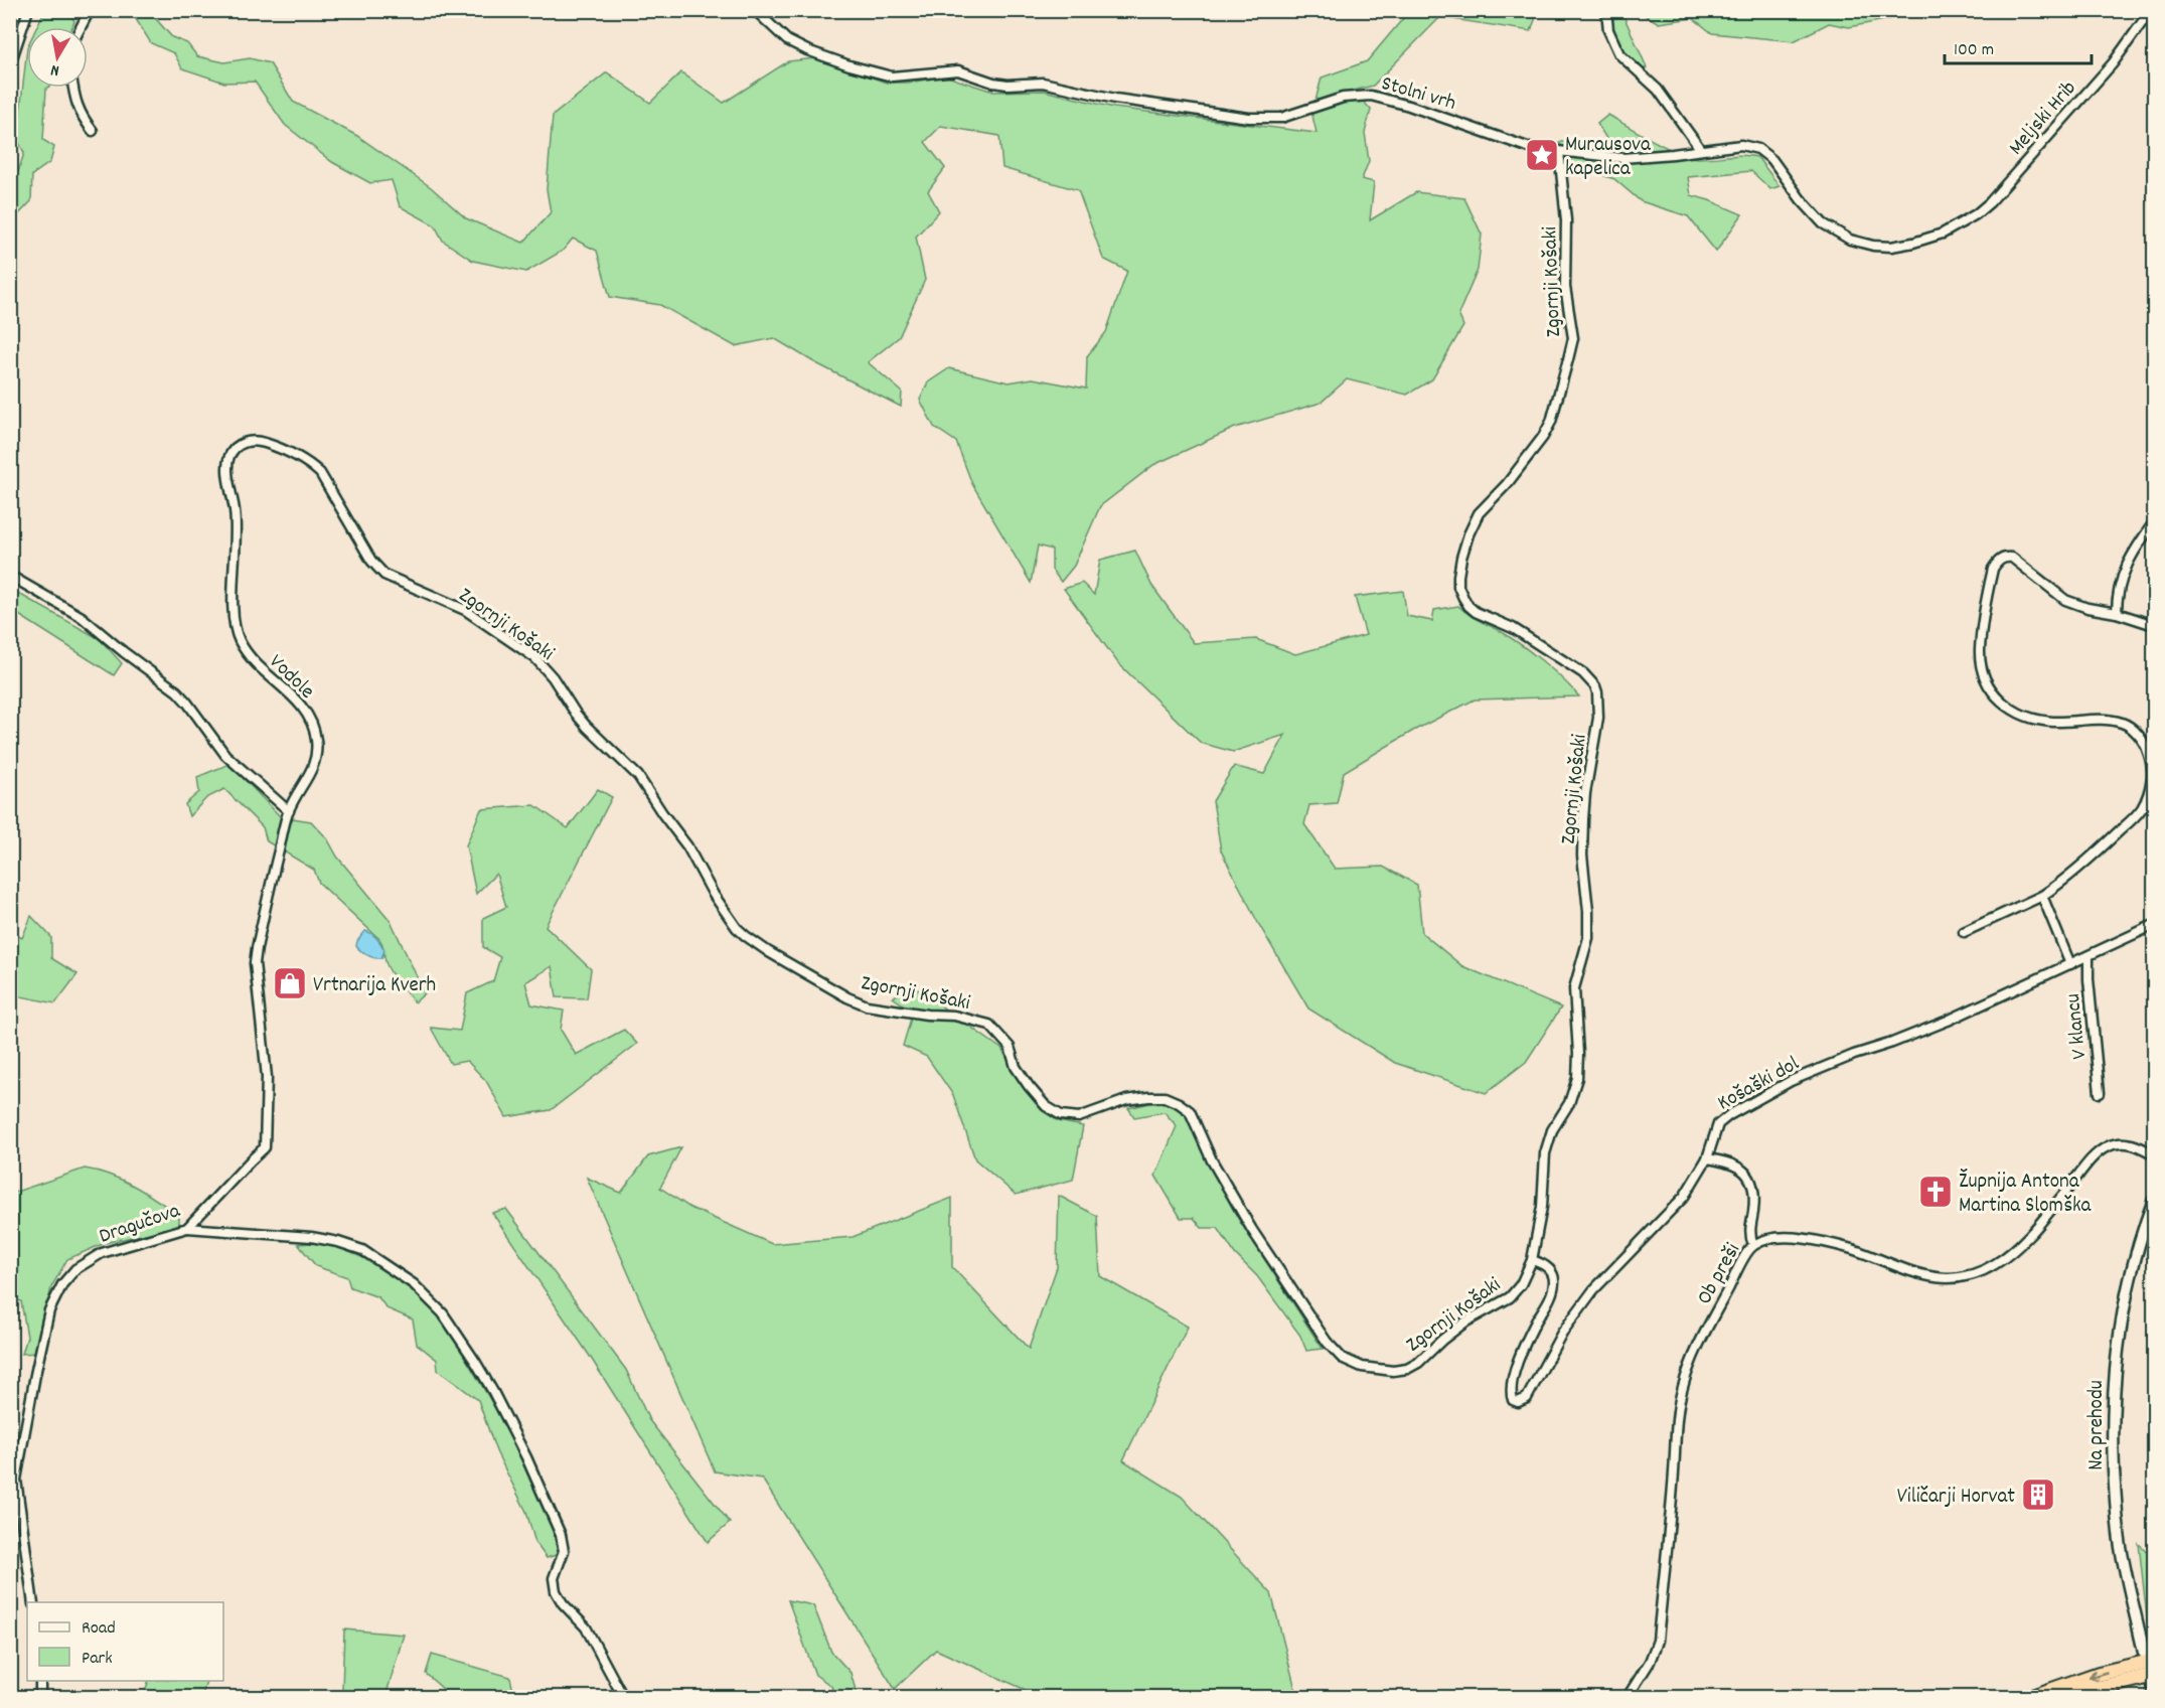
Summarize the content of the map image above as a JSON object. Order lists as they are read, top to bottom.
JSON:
{
  "streets": {
    "street": [
      "Stolni vrh",
      "Meljski Hrib",
      "Zgornji Košaki",
      "Vodole",
      "V klancu",
      "Košaški dol",
      "Dragučova",
      "Ob preši",
      "Na prehodu"
    ]
  },
  "crossings": [
    ["Stolni vrh", "Meljski Hrib"],
    ["Stolni vrh", "Zgornji Košaki"],
    ["Zgornji Košaki", "Vodole"],
    ["Zgornji Košaki", "Košaški dol"],
    ["Vodole", "Dragučova"],
    ["V klancu", "Košaški dol"]
  ],
  "places": {
    "place": ["Murausova kapelica"],
    "shop": ["Vrtnarija Kverh"],
    "church": ["Župnija Antona Martina Slomška"],
    "building": ["Viličarji Horvat"]
  },
  "legend": ["Road", "Park"],
  "scale_bar": "100 m",
  "north": "bottom"
}
